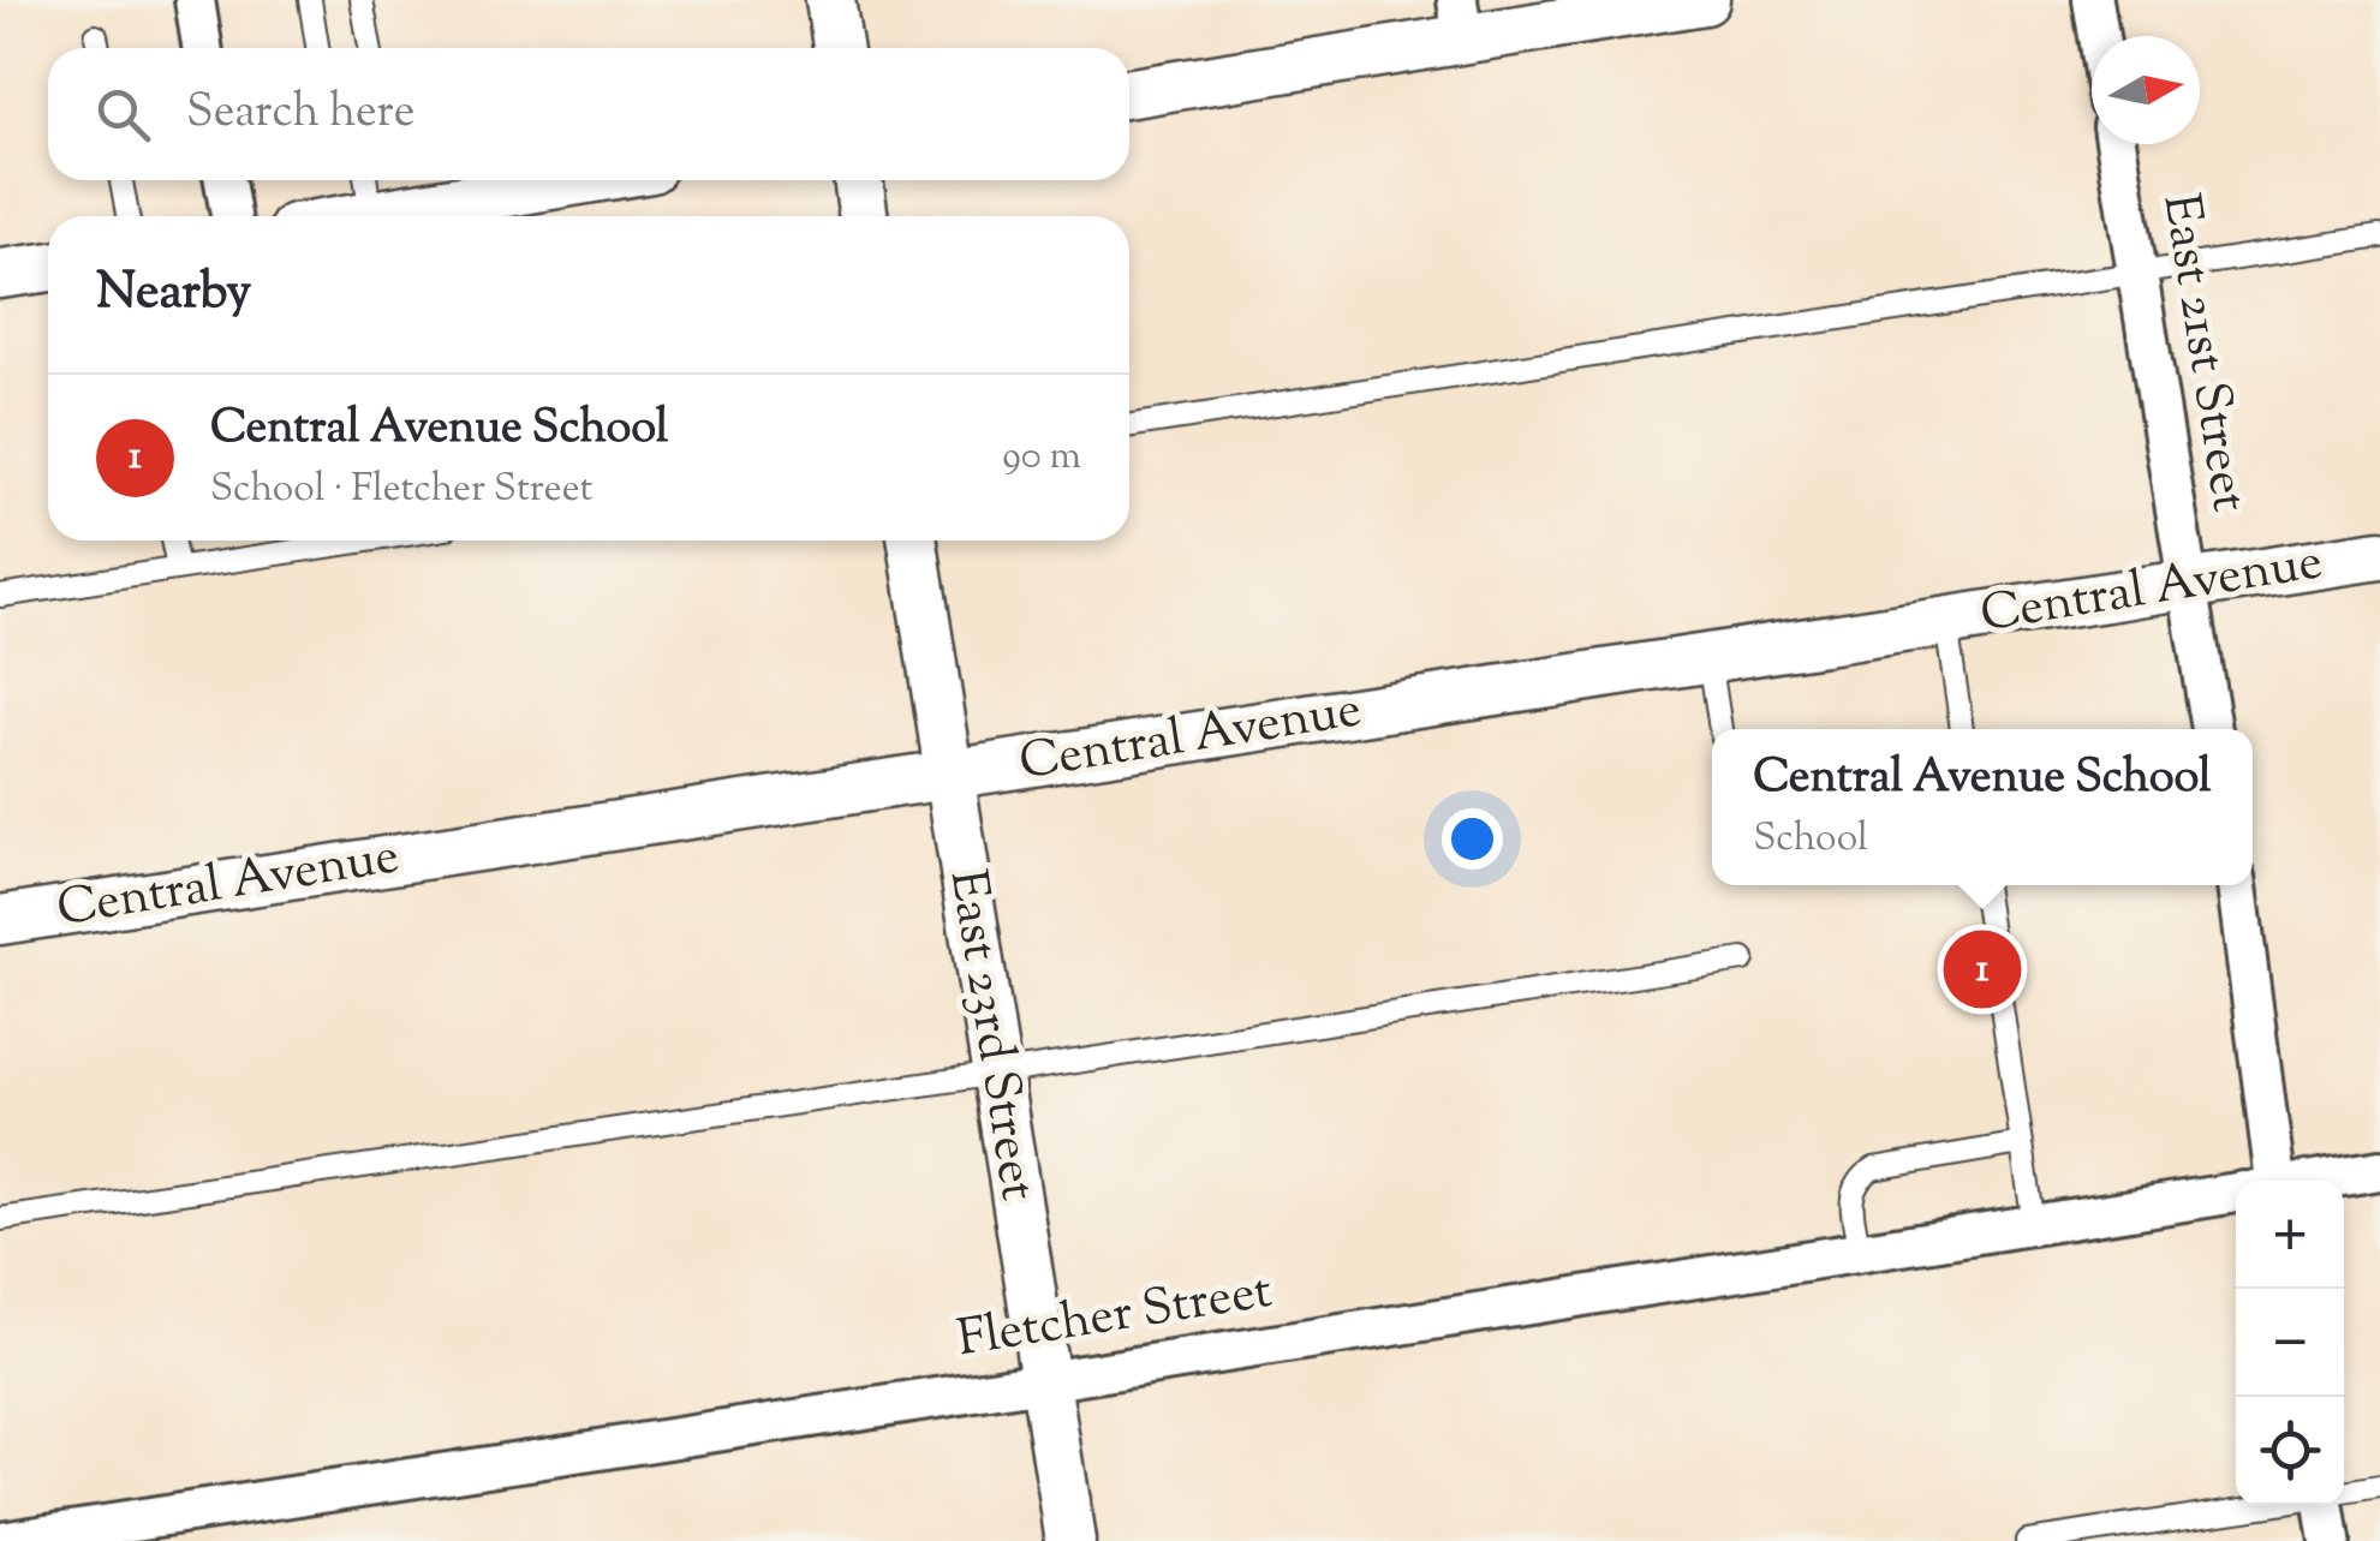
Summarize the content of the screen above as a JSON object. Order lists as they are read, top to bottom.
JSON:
{
  "streets": {
    "street": [
      "East 21st Street",
      "Central Avenue",
      "East 23rd Street",
      "Fletcher Street"
    ]
  },
  "crossings": [
    ["East 21st Street", "Central Avenue"],
    ["Central Avenue", "East 23rd Street"],
    ["East 23rd Street", "Fletcher Street"]
  ],
  "north": "right",
  "page": {
    "search": "Search here",
    "heading": "Nearby",
    "list": [
      {
        "mark": "1",
        "name": "Central Avenue School",
        "note": "School · Fletcher Street",
        "value": "90 m"
      }
    ],
    "popup": ["Central Avenue School", "School"],
    "pins": "1",
    "map_buttons": ["+", "−"]
  }
}
